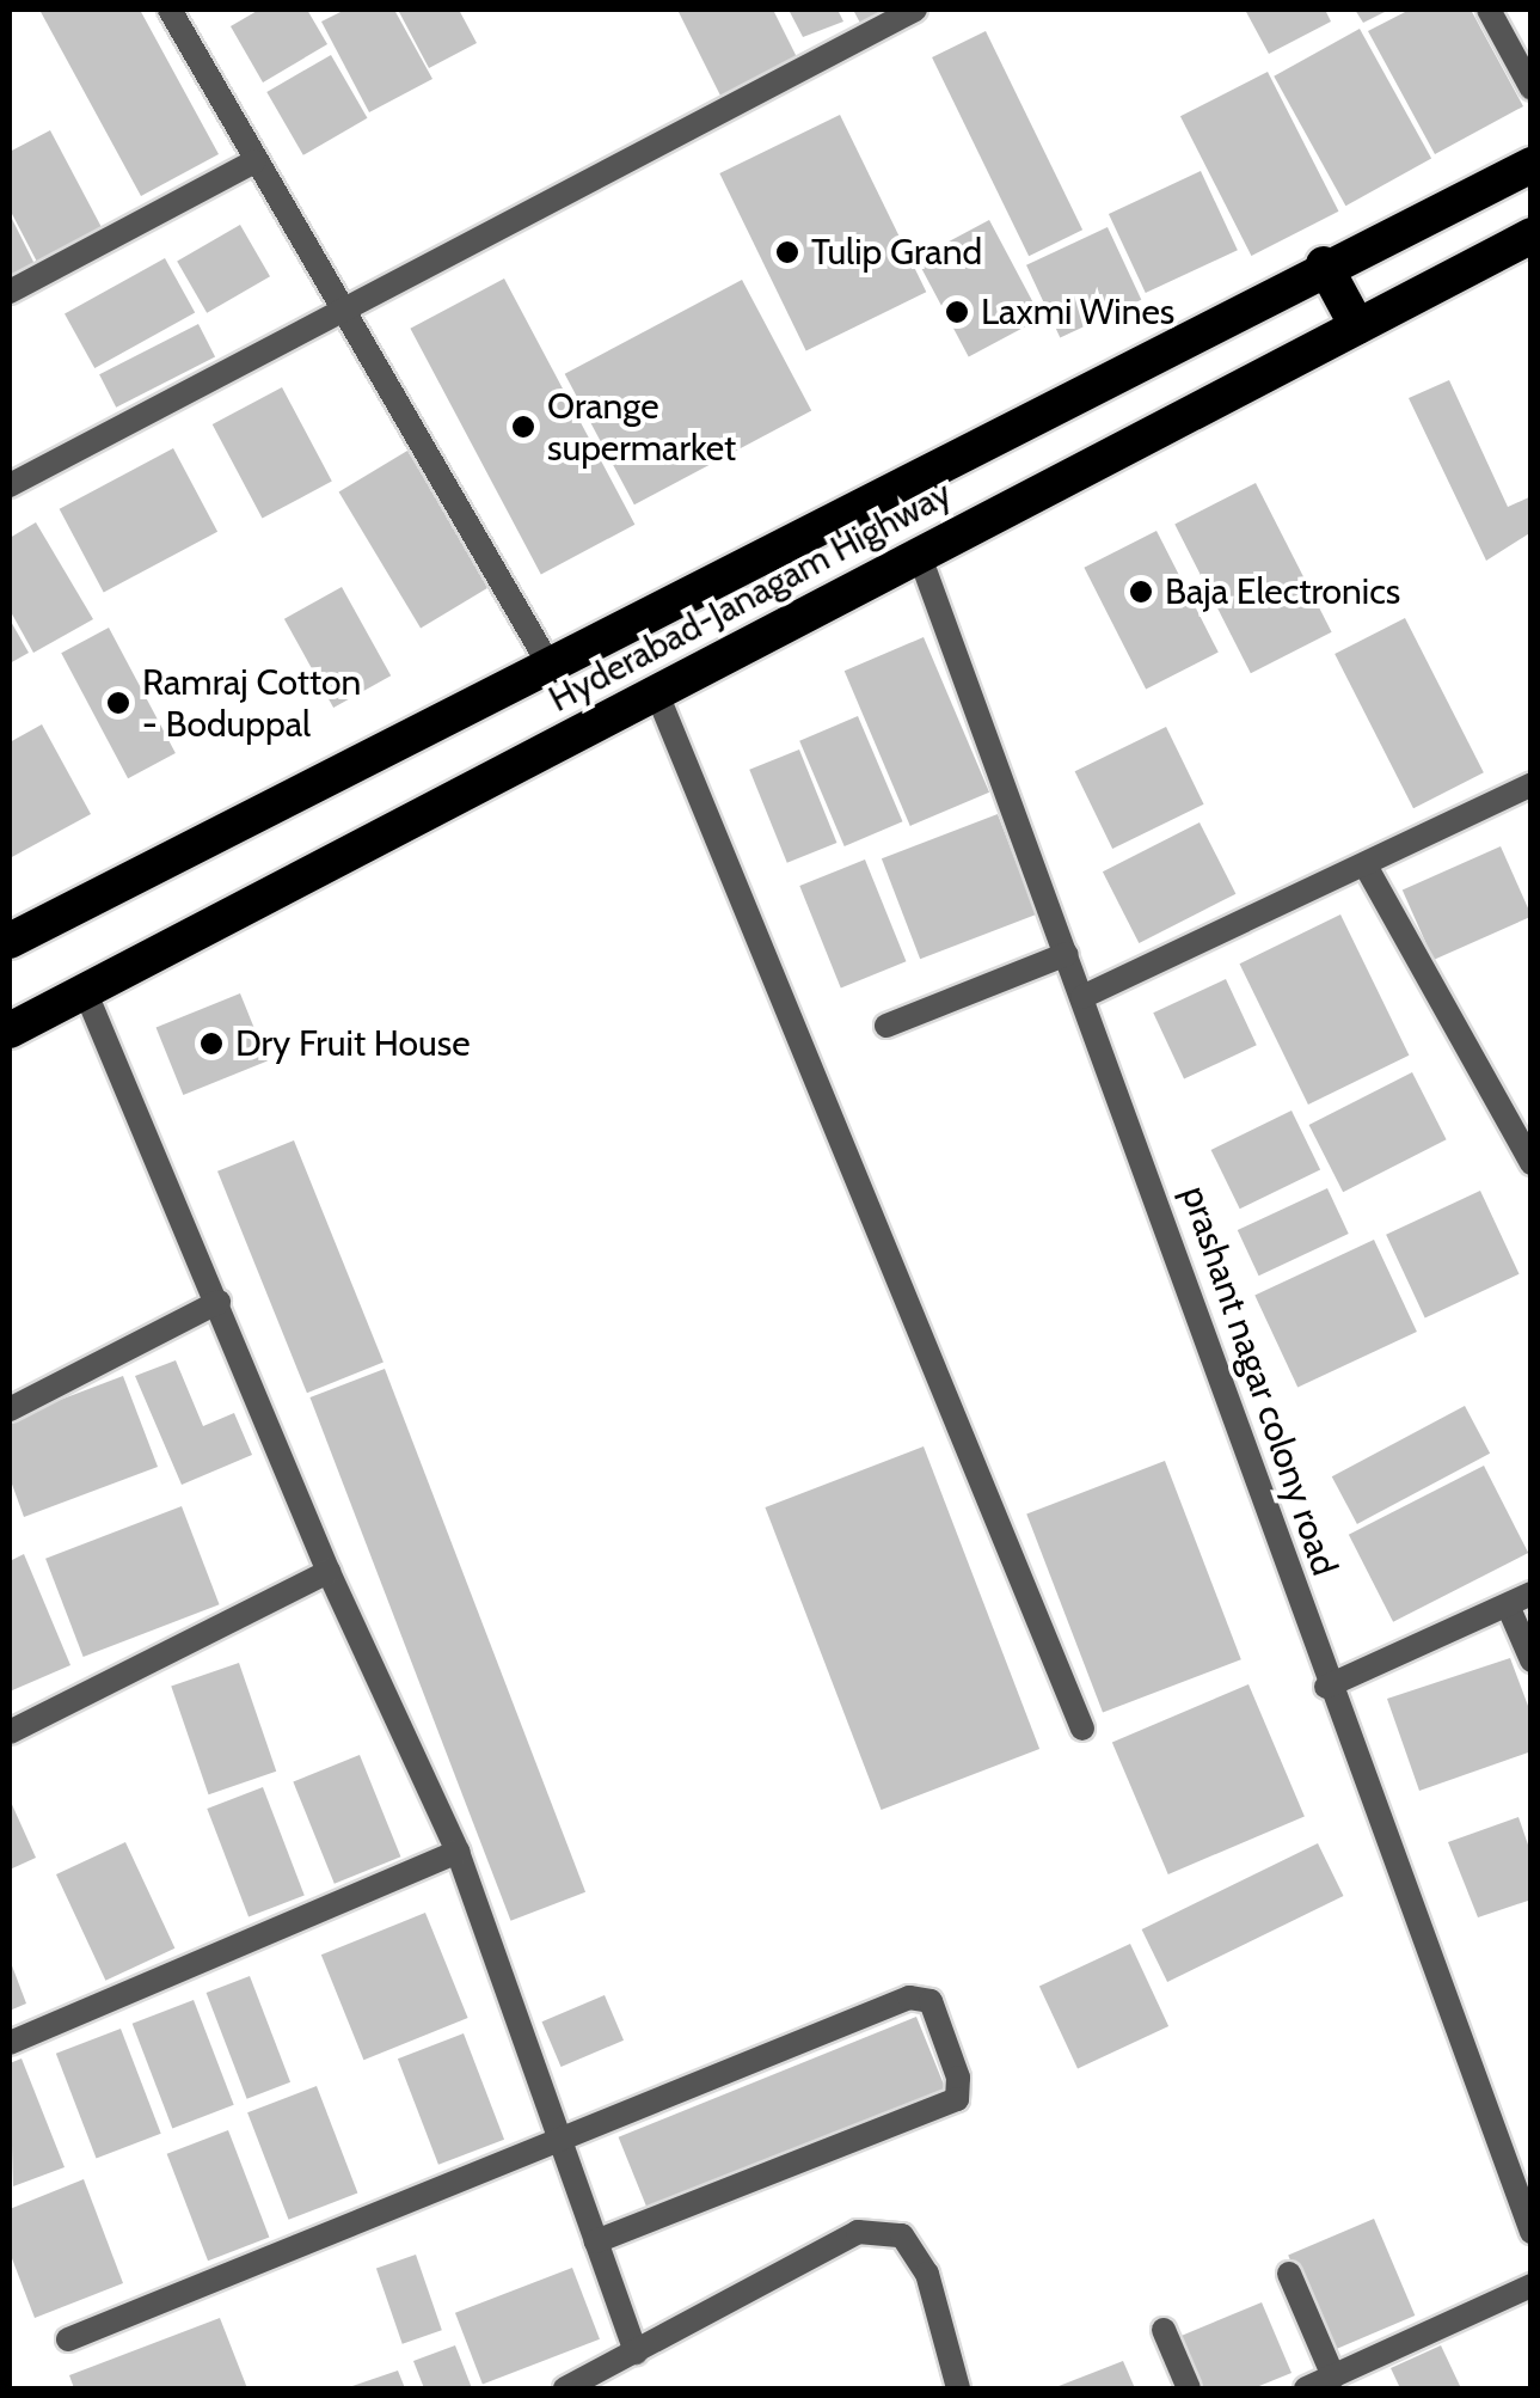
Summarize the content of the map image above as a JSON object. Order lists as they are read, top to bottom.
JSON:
{
  "streets": {
    "highway": ["Hyderabad-Janagam Highway"],
    "street": ["prashant nagar colony road"]
  },
  "crossings": [
    ["Hyderabad-Janagam Highway", "prashant nagar colony road"]
  ],
  "places": [
    "Tulip Grand",
    "Laxmi Wines",
    "Orange supermarket",
    "Baja Electronics",
    "Ramraj Cotton - Boduppal",
    "Dry Fruit House"
  ]
}
